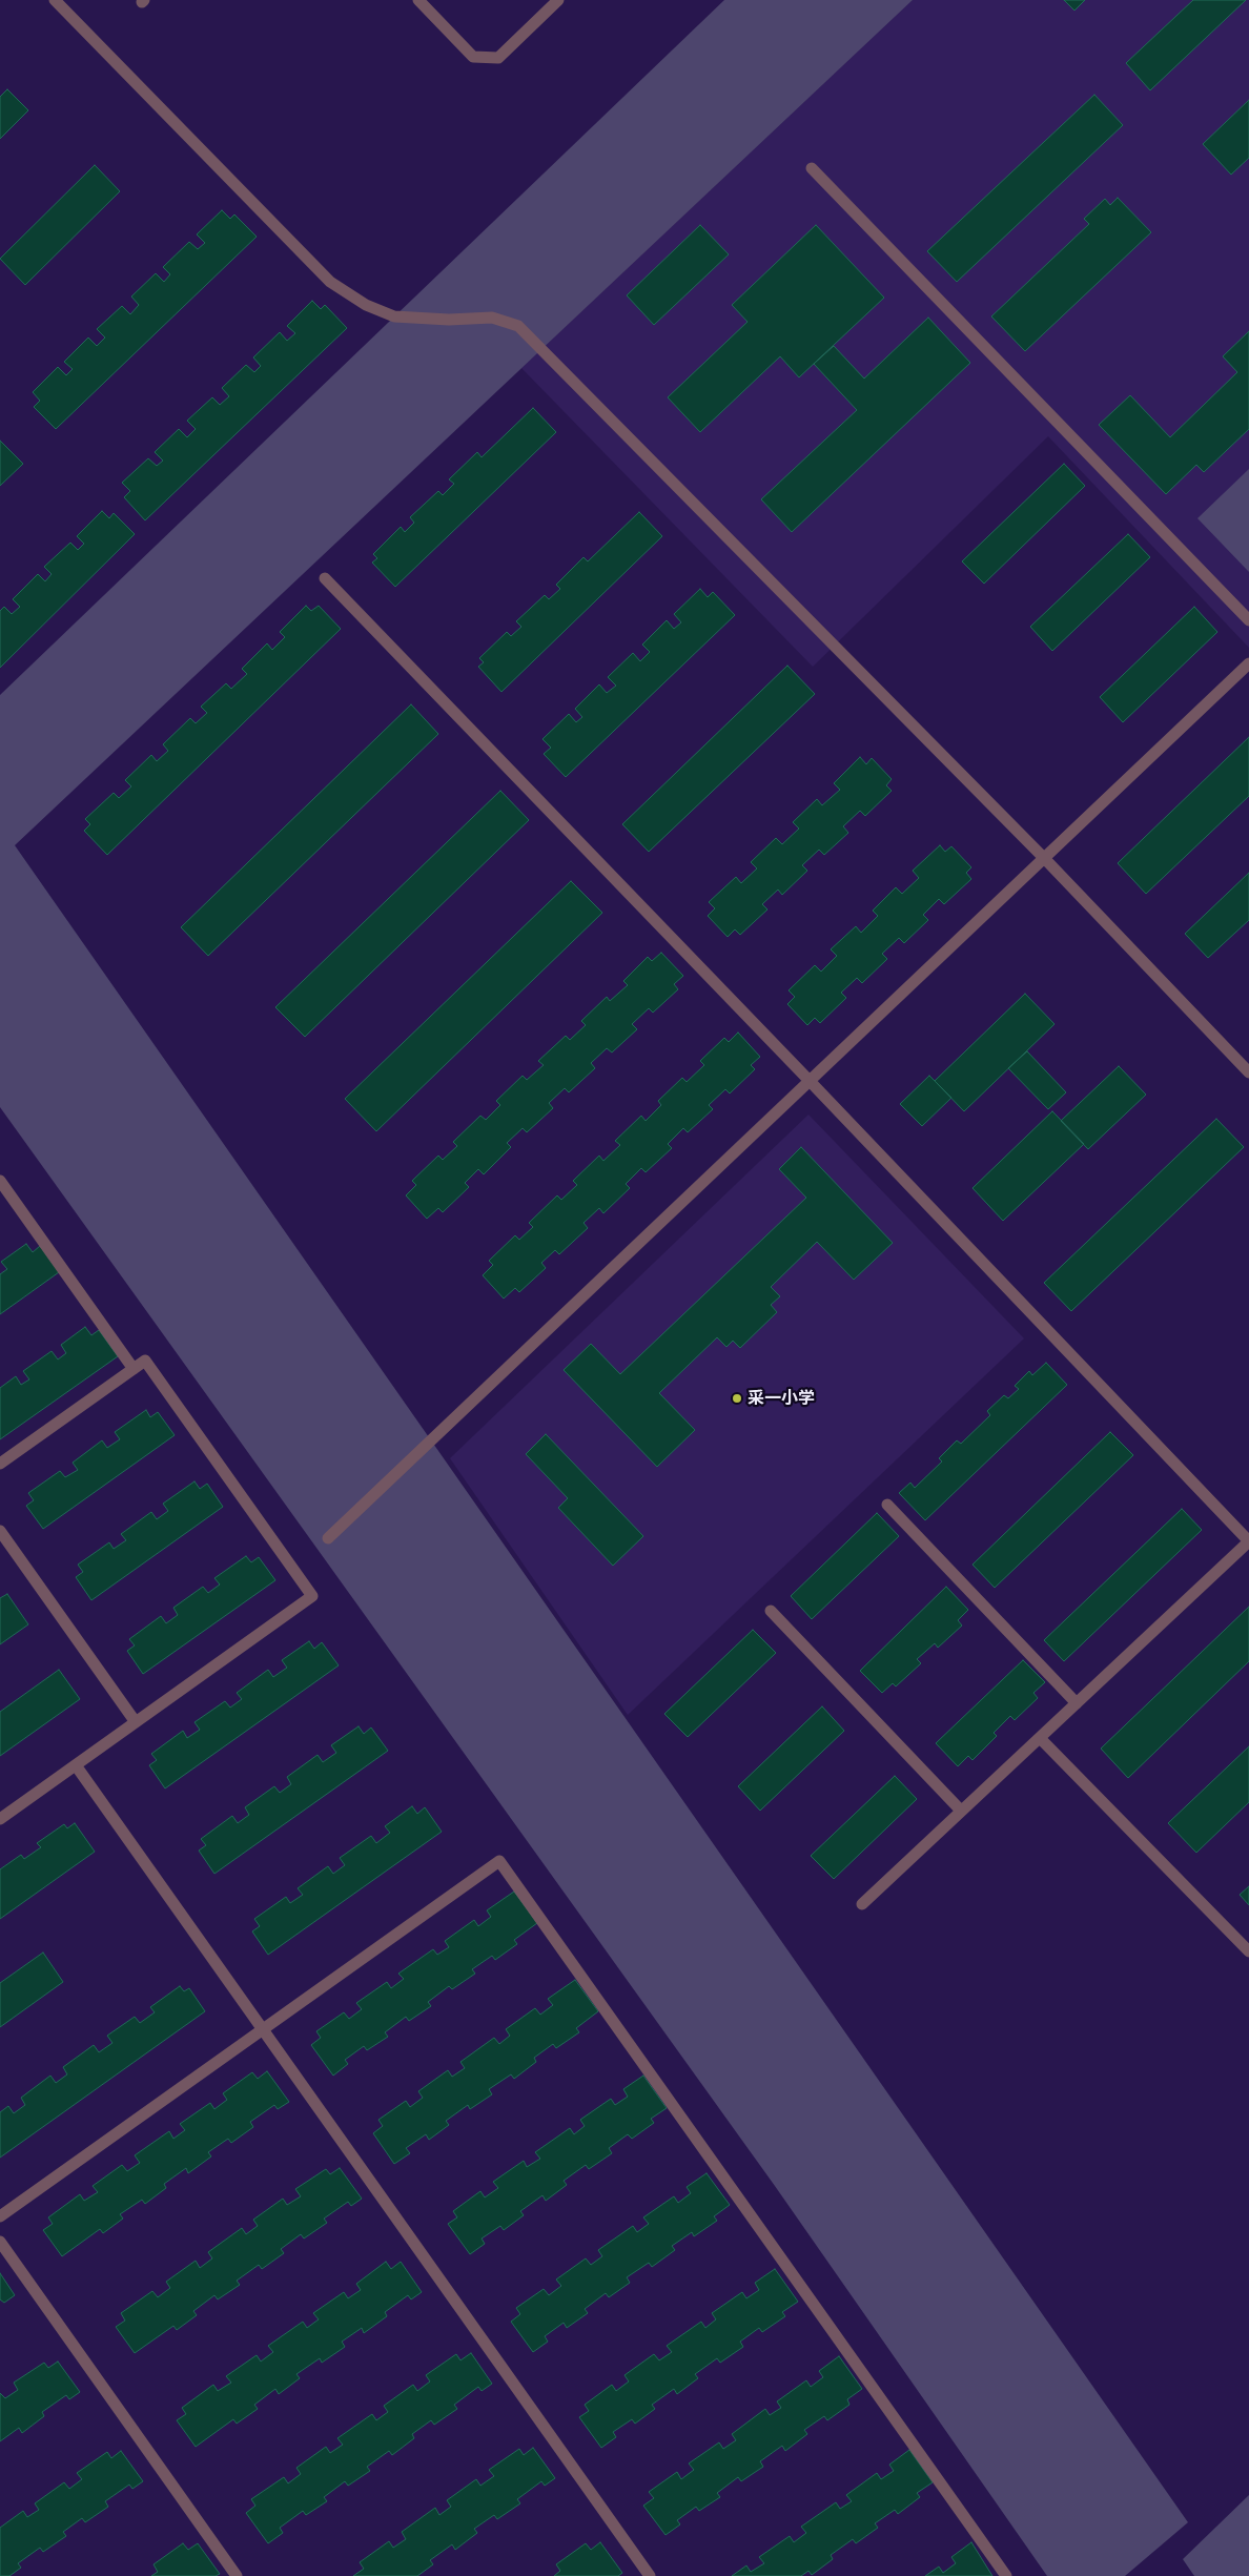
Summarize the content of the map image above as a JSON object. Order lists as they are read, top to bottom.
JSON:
{
  "places": ["采一小学"]
}
